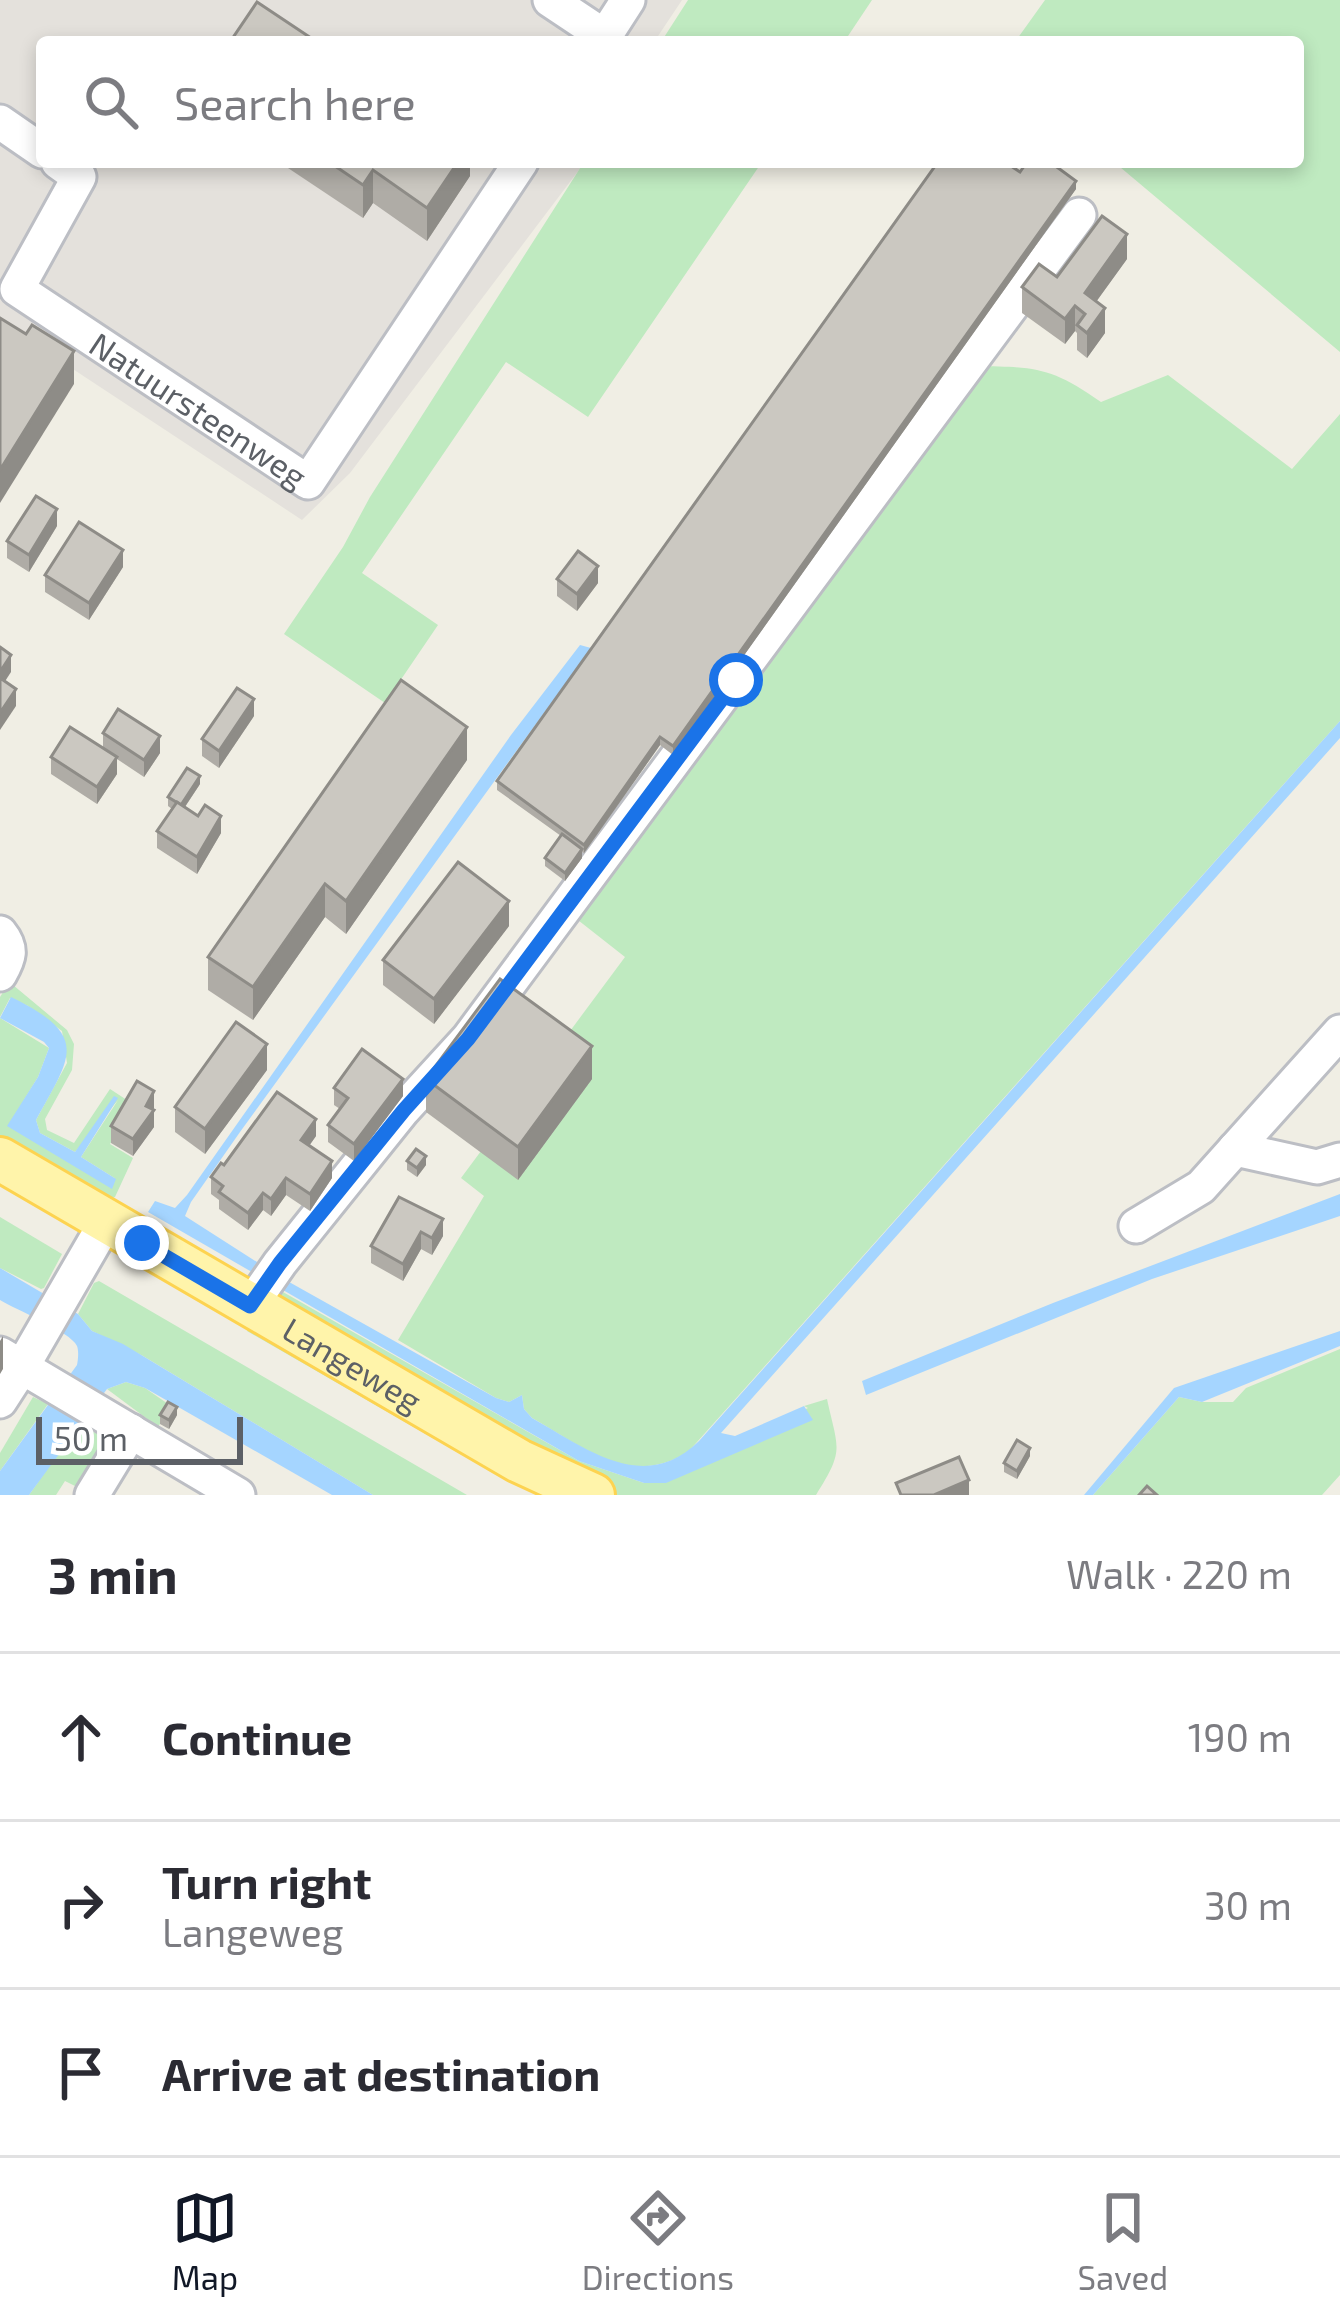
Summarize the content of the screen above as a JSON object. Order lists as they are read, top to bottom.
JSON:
{
  "streets": {
    "main road": ["Langeweg"],
    "street": ["Natuursteenweg"]
  },
  "scale_bar": "50 m",
  "page": {
    "search": "Search here",
    "scale": "50 m",
    "heading": ["3 min", "Walk · 220 m"],
    "list": [
      ["Continue", "190 m"],
      ["Turn right", "Langeweg", "30 m"],
      "Arrive at destination"
    ],
    "nav": ["Map", "Directions", "Saved"]
  }
}
